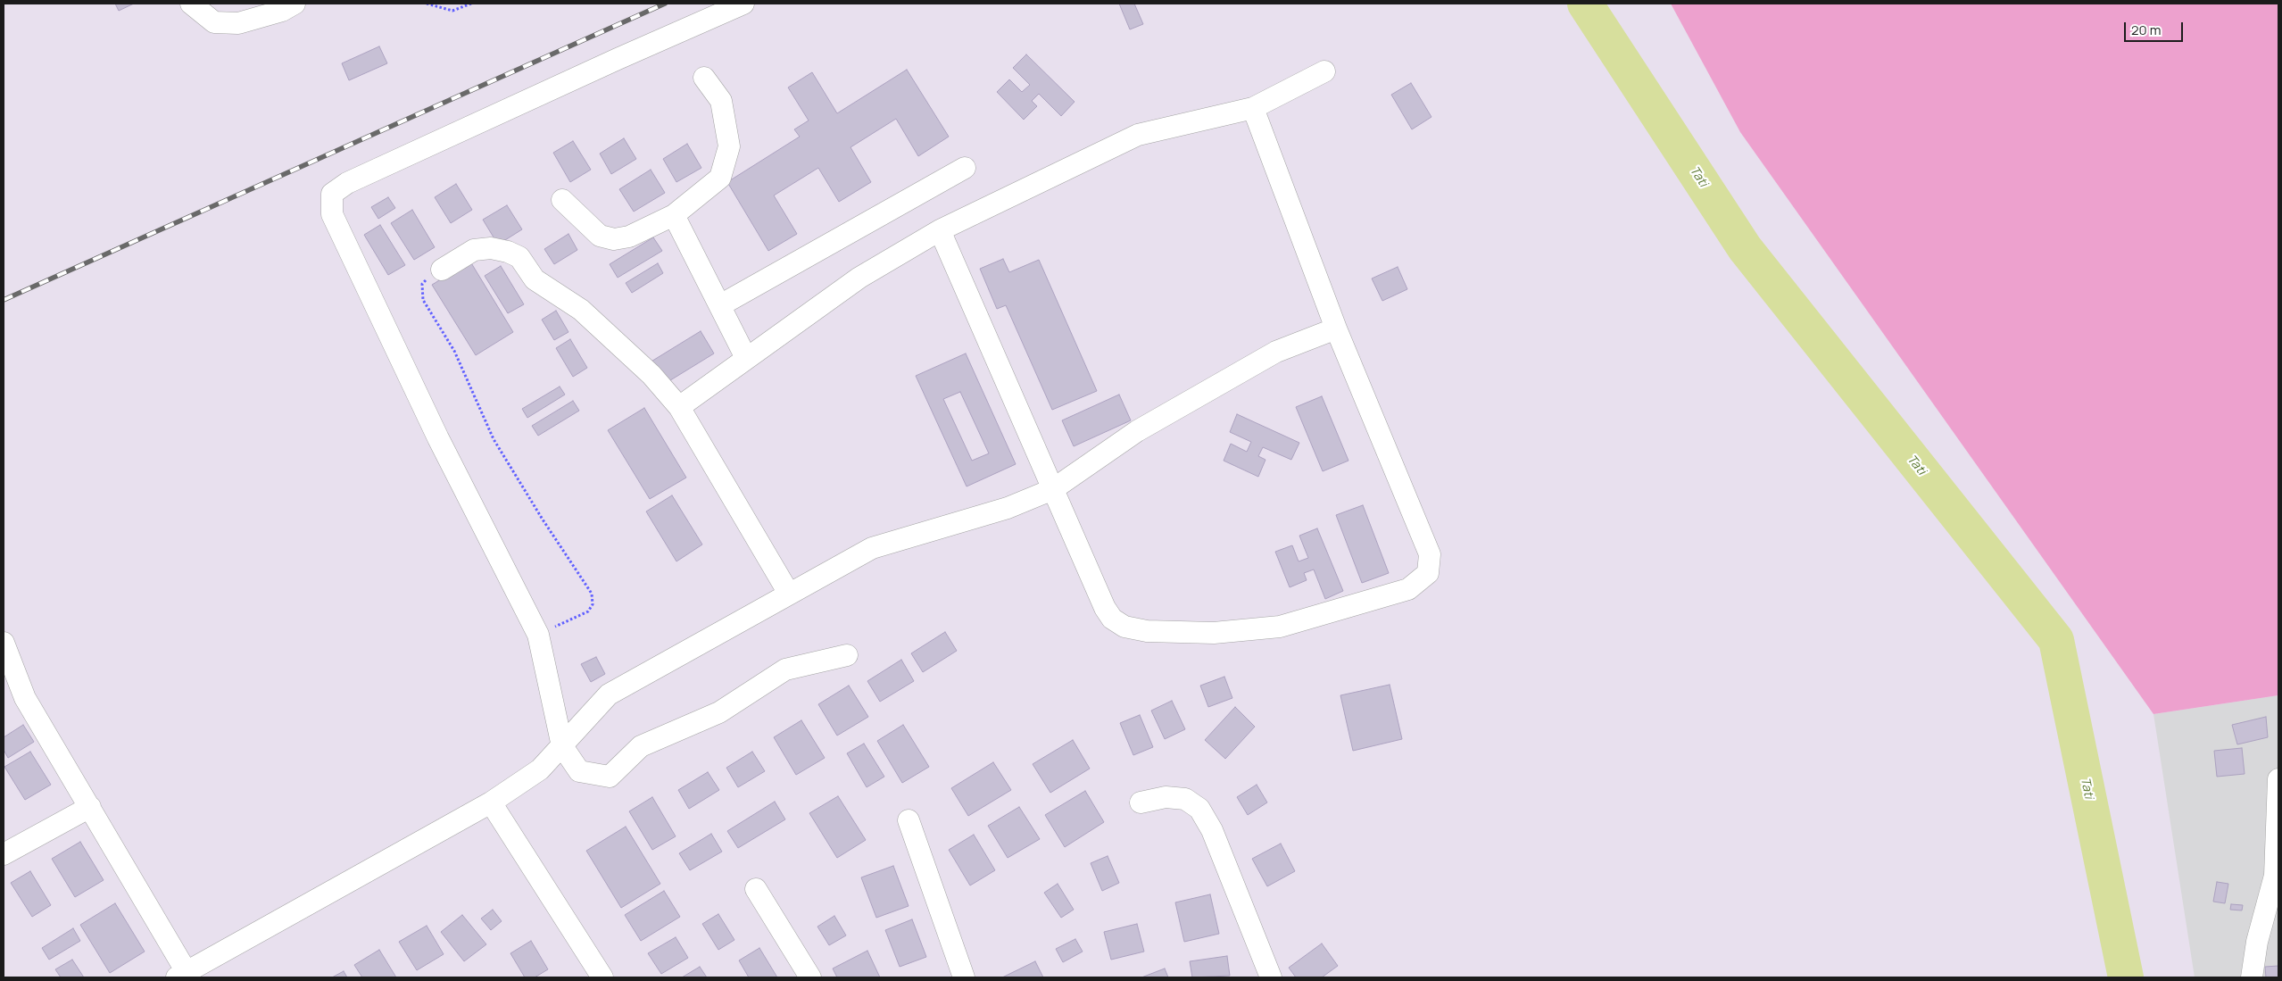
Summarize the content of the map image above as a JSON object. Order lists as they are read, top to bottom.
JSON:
{
  "water": ["Tati"],
  "scale_bar": "20 m"
}
